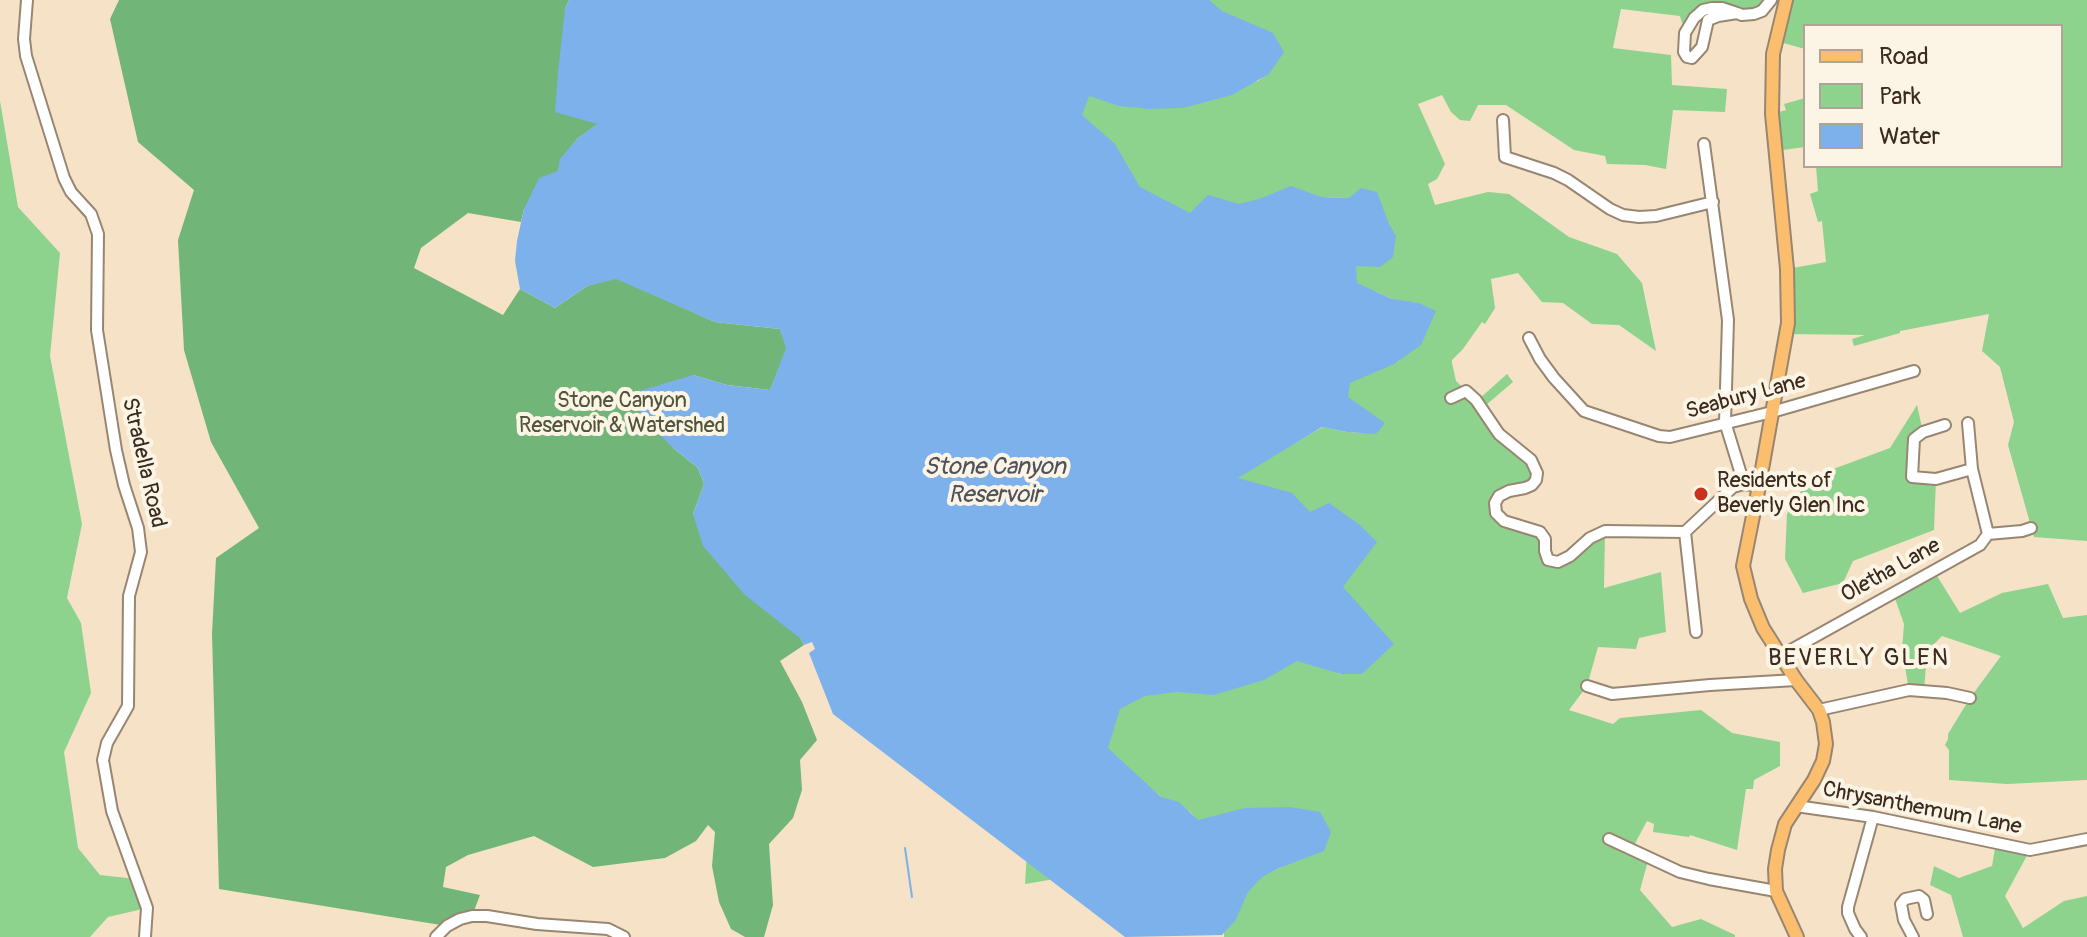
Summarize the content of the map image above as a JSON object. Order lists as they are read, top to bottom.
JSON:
{
  "streets": {
    "street": [
      "Seabury Lane",
      "Stradella Road",
      "Oletha Lane",
      "Chrysanthemum Lane"
    ]
  },
  "districts": ["BEVERLY GLEN"],
  "water": ["Stone Canyon Reservoir"],
  "parks": ["Stone Canyon Reservoir & Watershed"],
  "places": ["Residents of Beverly Glen Inc"],
  "legend": ["Road", "Park", "Water"]
}
